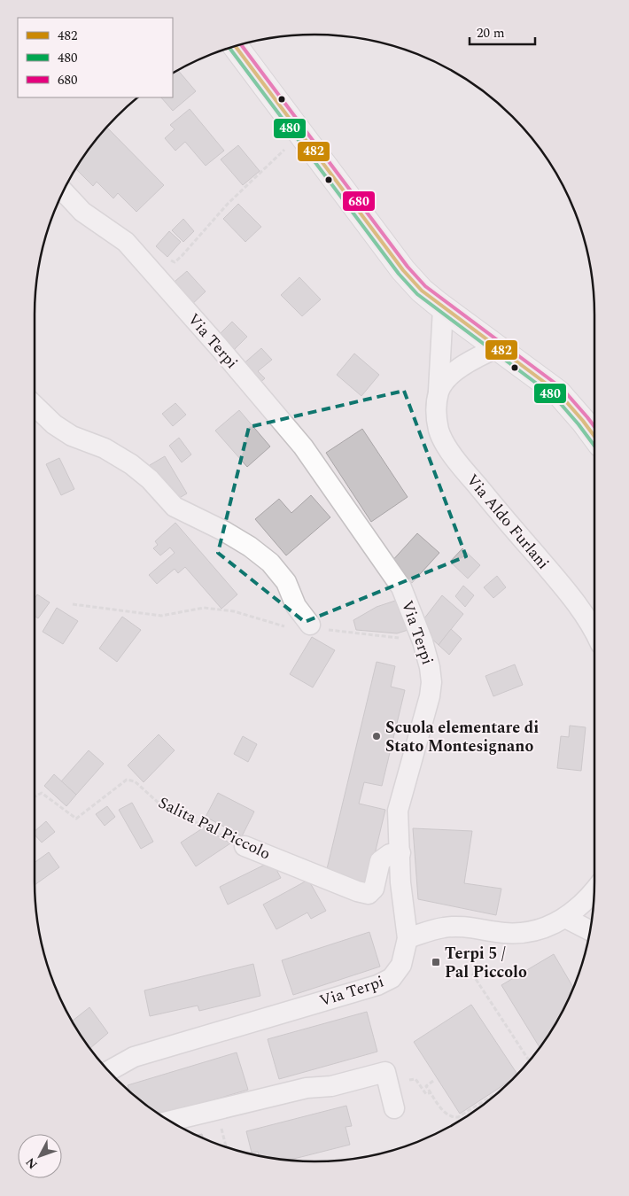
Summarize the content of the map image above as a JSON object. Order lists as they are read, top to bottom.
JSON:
{
  "streets": {
    "street": ["Via Terpi", "Via Aldo Furlani", "Salita Pal Piccolo"]
  },
  "crossings": [
    ["Via Terpi", "Salita Pal Piccolo"]
  ],
  "places": {
    "other": ["Scuola elementare di Stato Montesignano"],
    "transit": ["Terpi 5 / Pal Piccolo"]
  },
  "lines": ["transit line 680", "transit line 482", "transit line 480"],
  "legend": ["482", "480", "680"],
  "scale_bar": "20 m",
  "north": "bottom left"
}
